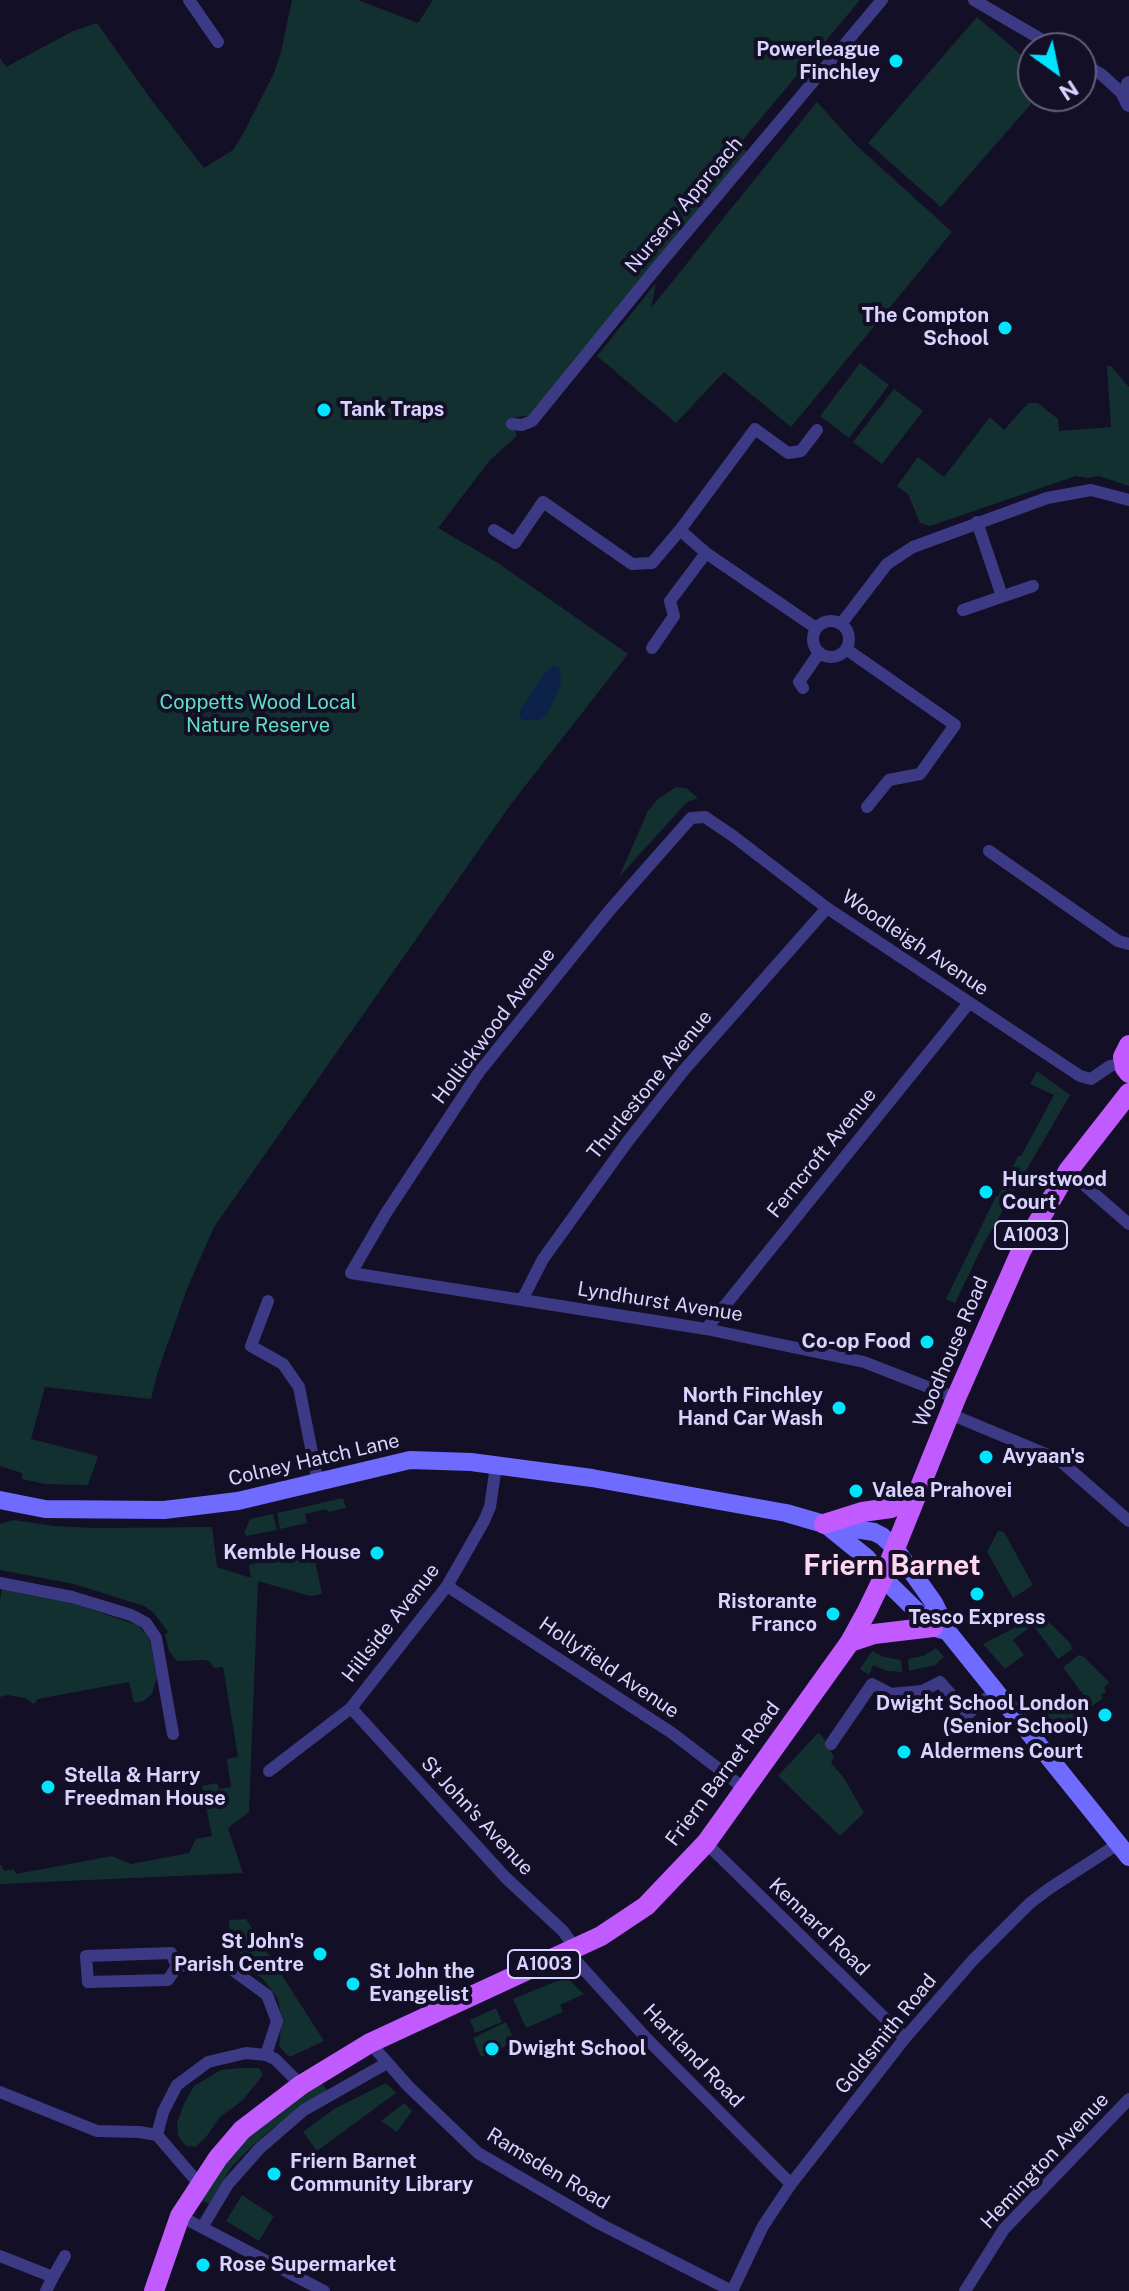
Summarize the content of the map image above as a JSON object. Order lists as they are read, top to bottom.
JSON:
{
  "streets": {
    "main road": [
      "A1003",
      "Woodhouse Road",
      "Colney Hatch Lane",
      "Friern Barnet Road"
    ],
    "street": [
      "Nursery Approach",
      "Woodleigh Avenue",
      "Hollickwood Avenue",
      "Thurlestone Avenue",
      "Ferncroft Avenue",
      "Lyndhurst Avenue",
      "Hillside Avenue",
      "Hollyfield Avenue",
      "St John's Avenue",
      "Kennard Road",
      "Goldsmith Road",
      "Hartland Road",
      "Hemington Avenue",
      "Ramsden Road"
    ]
  },
  "crossings": [
    ["Woodleigh Avenue", "Hollickwood Avenue"],
    ["Woodleigh Avenue", "Thurlestone Avenue"],
    ["Woodleigh Avenue", "Ferncroft Avenue"],
    ["Hollickwood Avenue", "Lyndhurst Avenue"],
    ["Thurlestone Avenue", "Lyndhurst Avenue"],
    ["Ferncroft Avenue", "Lyndhurst Avenue"],
    ["Lyndhurst Avenue", "Woodhouse Road"],
    ["Woodhouse Road", "Friern Barnet Road"],
    ["Colney Hatch Lane", "Hillside Avenue"],
    ["Hillside Avenue", "Hollyfield Avenue"],
    ["Hillside Avenue", "St John's Avenue"],
    ["Hollyfield Avenue", "Friern Barnet Road"],
    ["Friern Barnet Road", "St John's Avenue"],
    ["Friern Barnet Road", "Kennard Road"],
    ["Friern Barnet Road", "Hartland Road"],
    ["Friern Barnet Road", "Ramsden Road"],
    ["St John's Avenue", "Hartland Road"],
    ["Kennard Road", "Goldsmith Road"],
    ["Goldsmith Road", "Hartland Road"],
    ["Goldsmith Road", "Ramsden Road"]
  ],
  "districts": ["Friern Barnet"],
  "parks": ["Coppetts Wood Local Nature Reserve"],
  "places": [
    "Powerleague Finchley",
    "The Compton School",
    "Tank Traps",
    "Hurstwood Court",
    "Co-op Food",
    "North Finchley Hand Car Wash",
    "Avyaan's",
    "Valea Prahovei",
    "Kemble House",
    "Tesco Express",
    "Ristorante Franco",
    "Dwight School London (Senior School)",
    "Aldermens Court",
    "Stella & Harry Freedman House",
    "St John's Parish Centre",
    "St John the Evangelist",
    "Dwight School",
    "Friern Barnet Community Library",
    "Rose Supermarket"
  ],
  "north": "bottom right"
}
